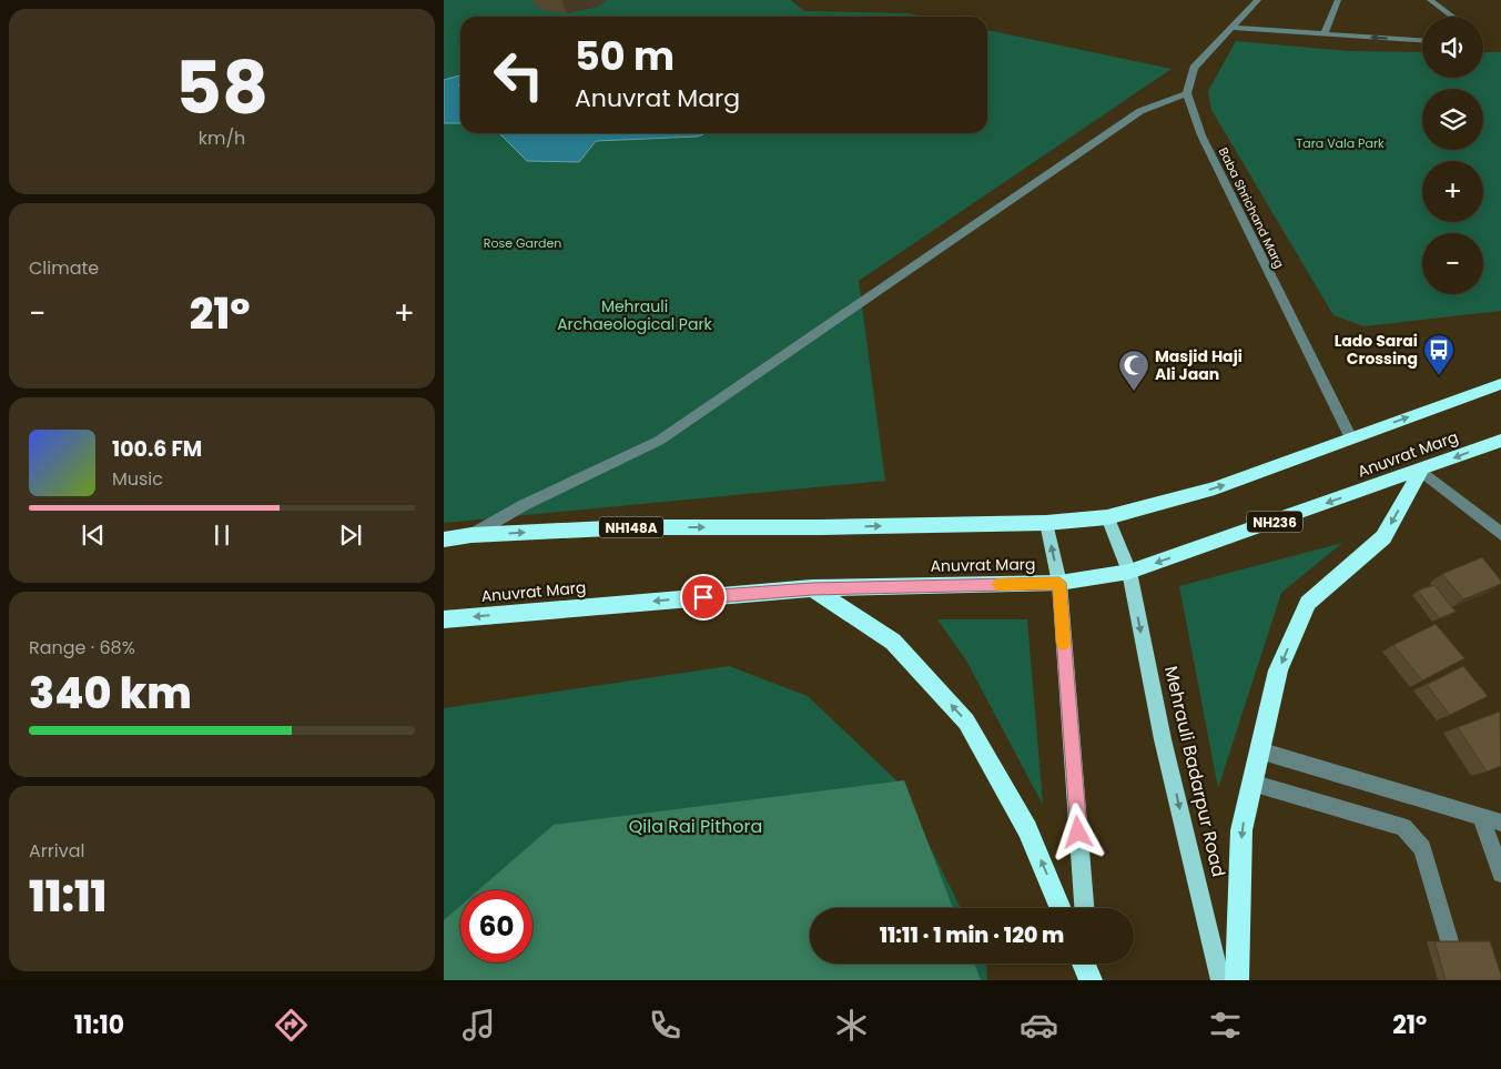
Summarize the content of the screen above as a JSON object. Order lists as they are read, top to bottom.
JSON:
{
  "streets": {
    "highway": ["Anuvrat Marg", "NH236", "NH148A"],
    "main road": ["Mehrauli Badarpur Road"],
    "street": ["Baba Shrichand Marg"]
  },
  "crossings": [
    ["Anuvrat Marg", "Mehrauli Badarpur Road"]
  ],
  "parks": [
    "Tara Vala Park",
    "Rose Garden",
    "Mehrauli Archaeological Park",
    "Qila Rai Pithora"
  ],
  "places": {
    "bus stop": ["Lado Sarai Crossing"],
    "mosque": ["Masjid Haji Ali Jaan"]
  },
  "page": {
    "tile": [
      ["58", "km/h"],
      "Climate",
      ["Range · 68%", "340 km"],
      ["Arrival", "11:11"]
    ],
    "map_buttons": ["+", "−"],
    "turn": ["50 m", "Anuvrat Marg"],
    "heat": ["−", "21°", "+"],
    "song": ["100.6 FM", "Music"],
    "limit": "60",
    "trip": "11:11 · 1 min · 120 m",
    "tabs": ["11:10", "21°"]
  }
}
